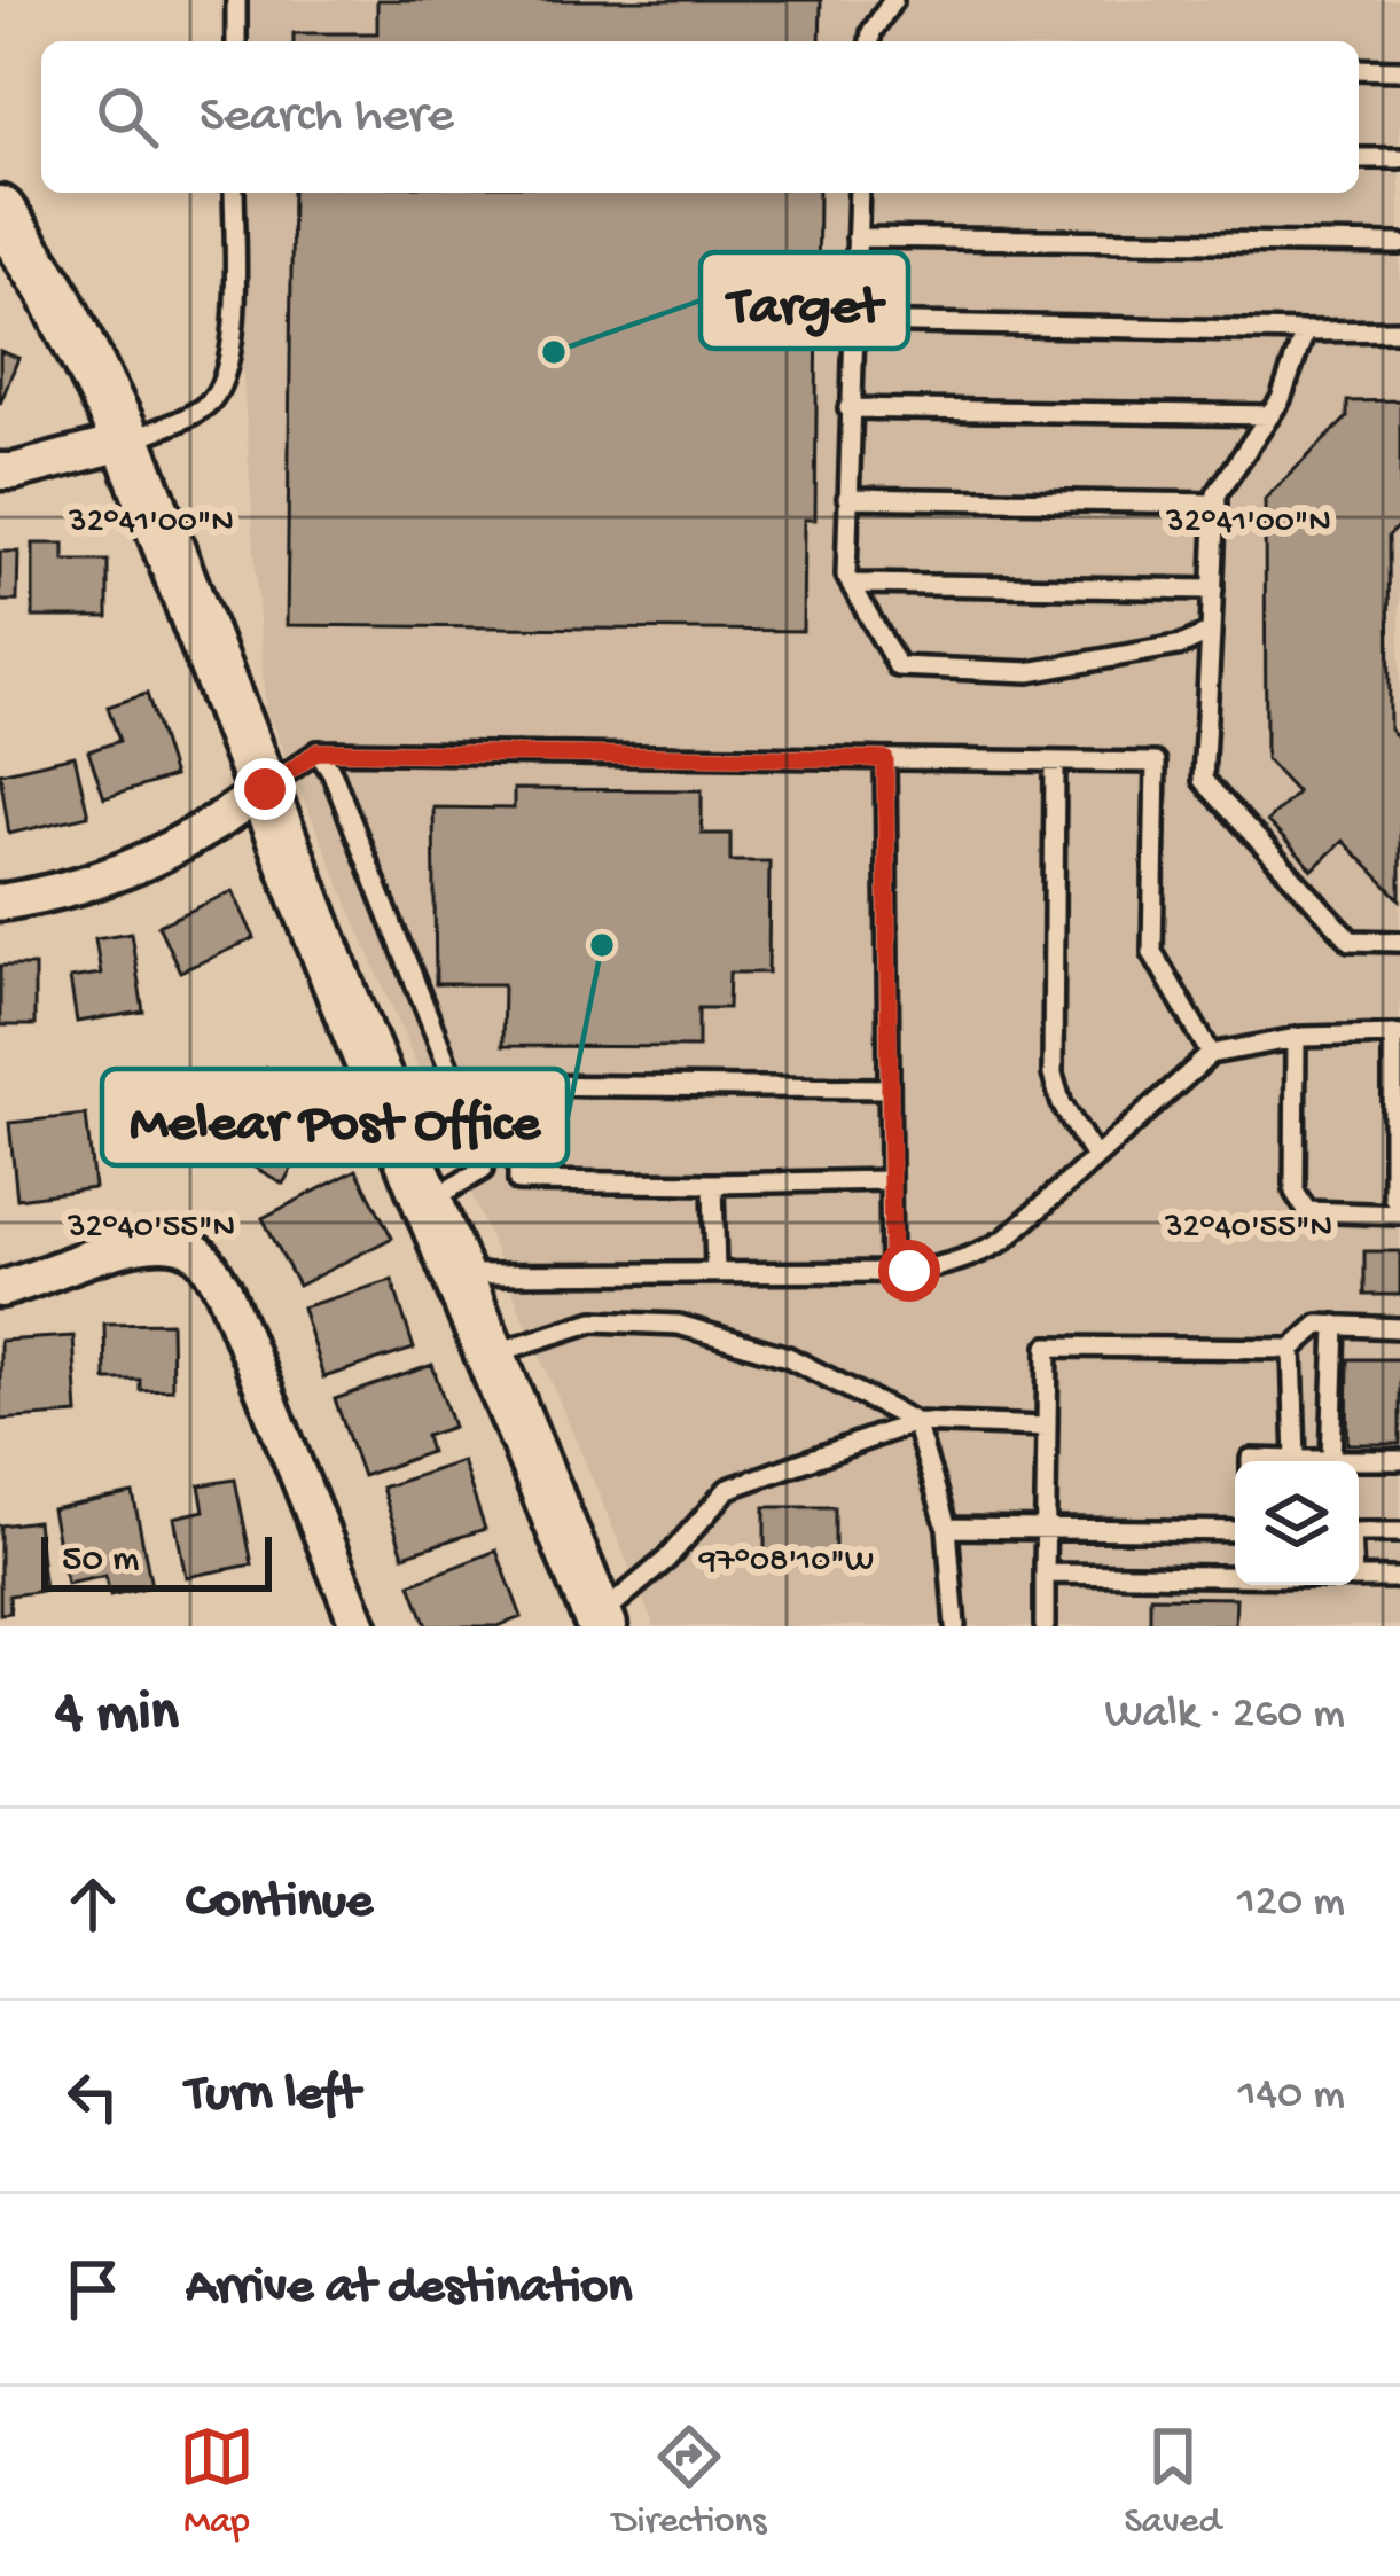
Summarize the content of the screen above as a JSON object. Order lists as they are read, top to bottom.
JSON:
{
  "places": ["Target", "Melear Post Office"],
  "scale_bar": "50 m",
  "page": {
    "search": "Search here",
    "scale": "50 m",
    "heading": ["4 min", "Walk · 260 m"],
    "list": [
      ["Continue", "120 m"],
      ["Turn left", "140 m"],
      "Arrive at destination"
    ],
    "nav": ["Map", "Directions", "Saved"]
  },
  "coordinates": ["32°41'00\"N", "32°40'55\"N", "97°08'10\"W"]
}
